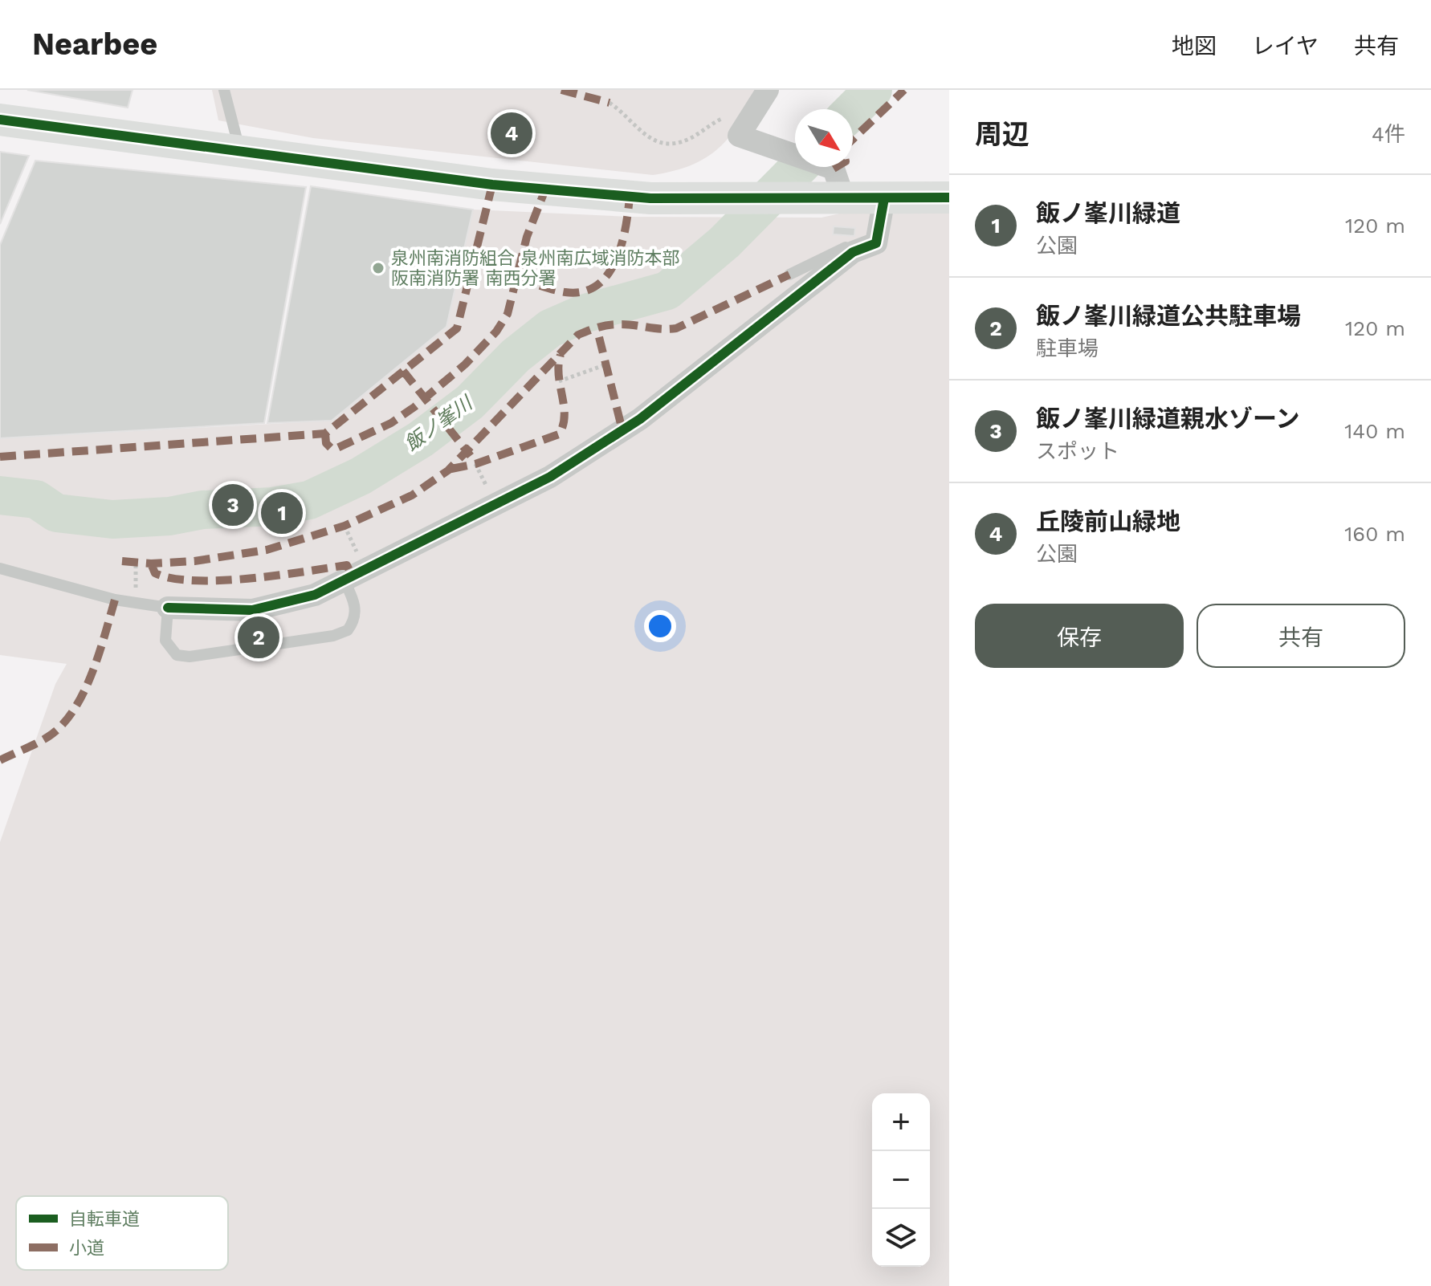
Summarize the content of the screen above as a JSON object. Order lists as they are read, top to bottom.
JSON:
{
  "water": ["飯ノ峯川"],
  "places": ["泉州南消防組合 泉州南広域消防本部 阪南消防署 南西分署"],
  "legend": ["自転車道", "小道"],
  "north": "bottom right",
  "page": {
    "header": "Nearbee",
    "nav": ["地図", "レイヤ", "共有"],
    "heading": ["周辺", "4件"],
    "pins": [
      "4",
      "3",
      "1",
      "2"
    ],
    "list": [
      {
        "mark": "1",
        "name": "飯ノ峯川緑道",
        "note": "公園",
        "value": "120 m"
      },
      {
        "mark": "2",
        "name": "飯ノ峯川緑道公共駐車場",
        "note": "駐車場",
        "value": "120 m"
      },
      {
        "mark": "3",
        "name": "飯ノ峯川緑道親水ゾーン",
        "note": "スポット",
        "value": "140 m"
      },
      {
        "mark": "4",
        "name": "丘陵前山緑地",
        "note": "公園",
        "value": "160 m"
      }
    ],
    "buttons": ["保存", "共有"],
    "map_buttons": ["+", "−"]
  }
}
